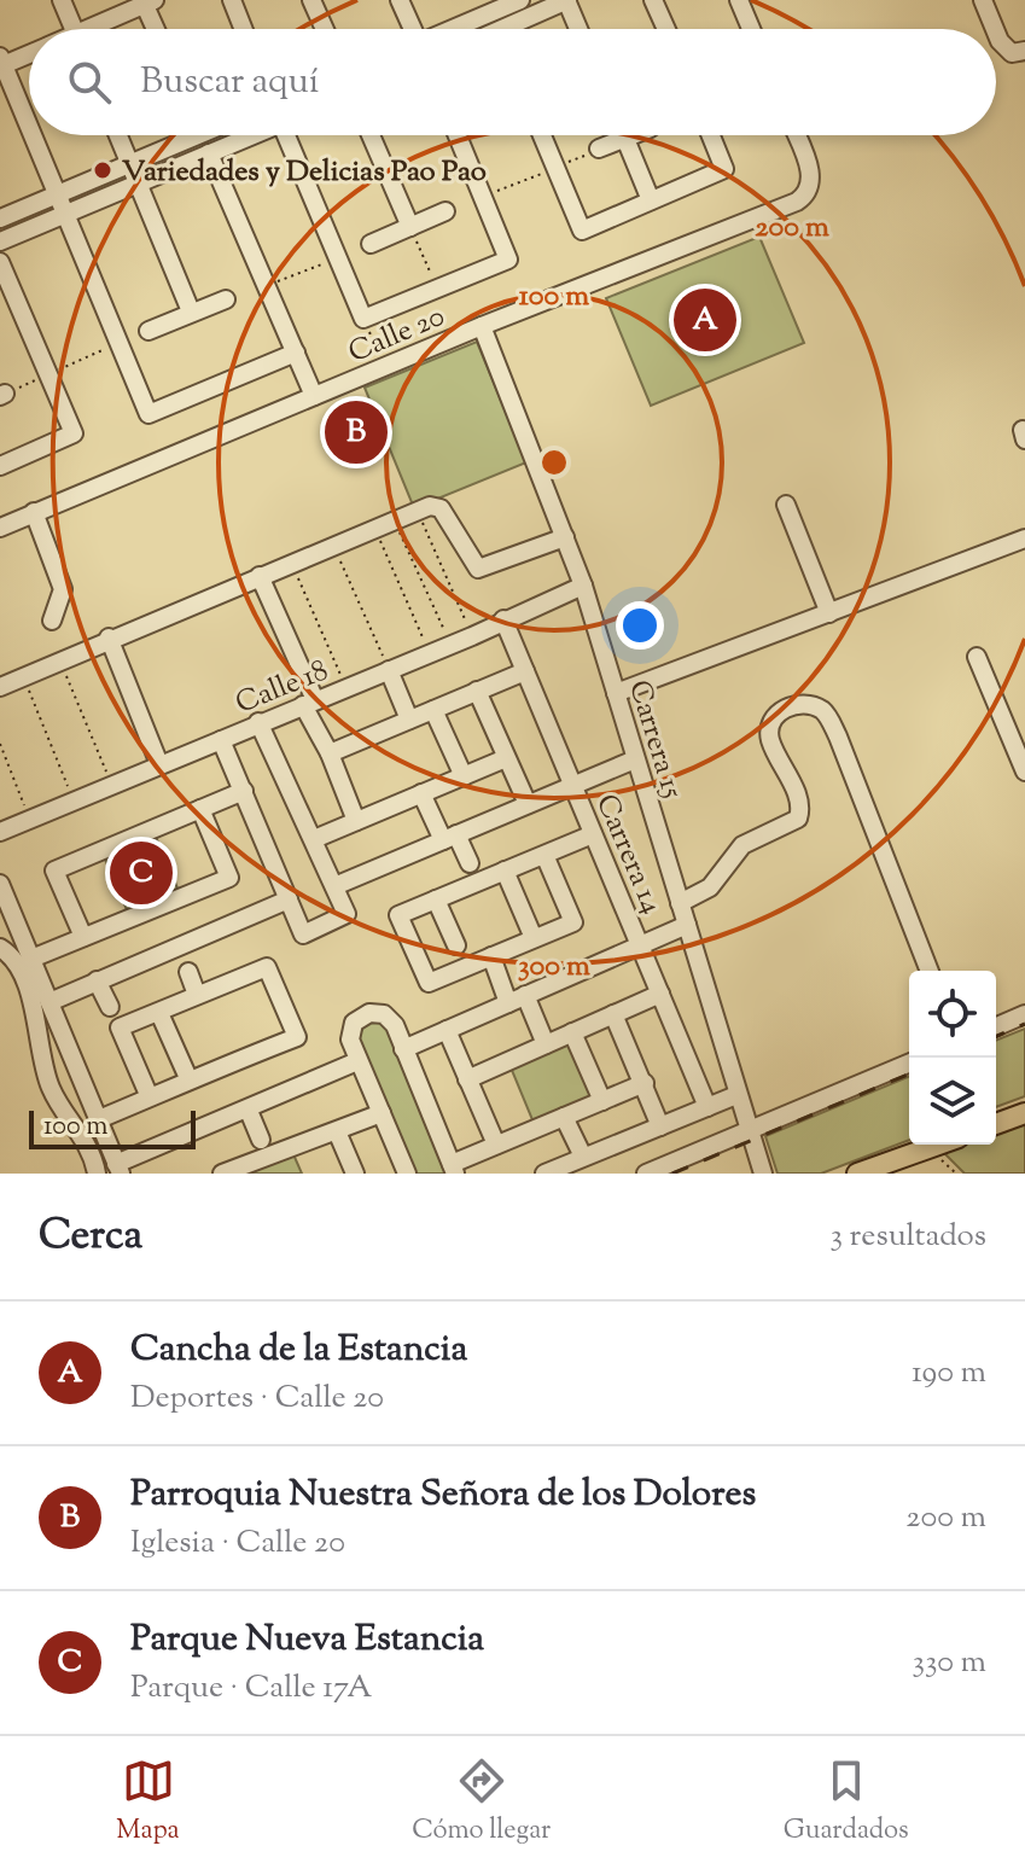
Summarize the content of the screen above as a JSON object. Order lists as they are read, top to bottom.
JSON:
{
  "streets": {
    "street": [
      "Calle 20",
      "Calle 18",
      "Carrera 15",
      "Carrera 14"
    ]
  },
  "crossings": [
    ["Calle 20", "Carrera 15"],
    ["Calle 18", "Carrera 15"],
    ["Calle 18", "Carrera 14"]
  ],
  "places": ["Variedades y Delicias Pao Pao"],
  "scale_bar": "100 m",
  "page": {
    "search": "Buscar aquí",
    "pins": ["A", "B", "C"],
    "scale": "100 m",
    "heading": ["Cerca", "3 resultados"],
    "list": [
      {
        "mark": "A",
        "name": "Cancha de la Estancia",
        "note": "Deportes · Calle 20",
        "value": "190 m"
      },
      {
        "mark": "B",
        "name": "Parroquia Nuestra Señora de los Dolores",
        "note": "Iglesia · Calle 20",
        "value": "200 m"
      },
      {
        "mark": "C",
        "name": "Parque Nueva Estancia",
        "note": "Parque · Calle 17A",
        "value": "330 m"
      }
    ],
    "nav": ["Mapa", "Cómo llegar", "Guardados"]
  },
  "rings": ["200 m", "100 m", "300 m"]
}
